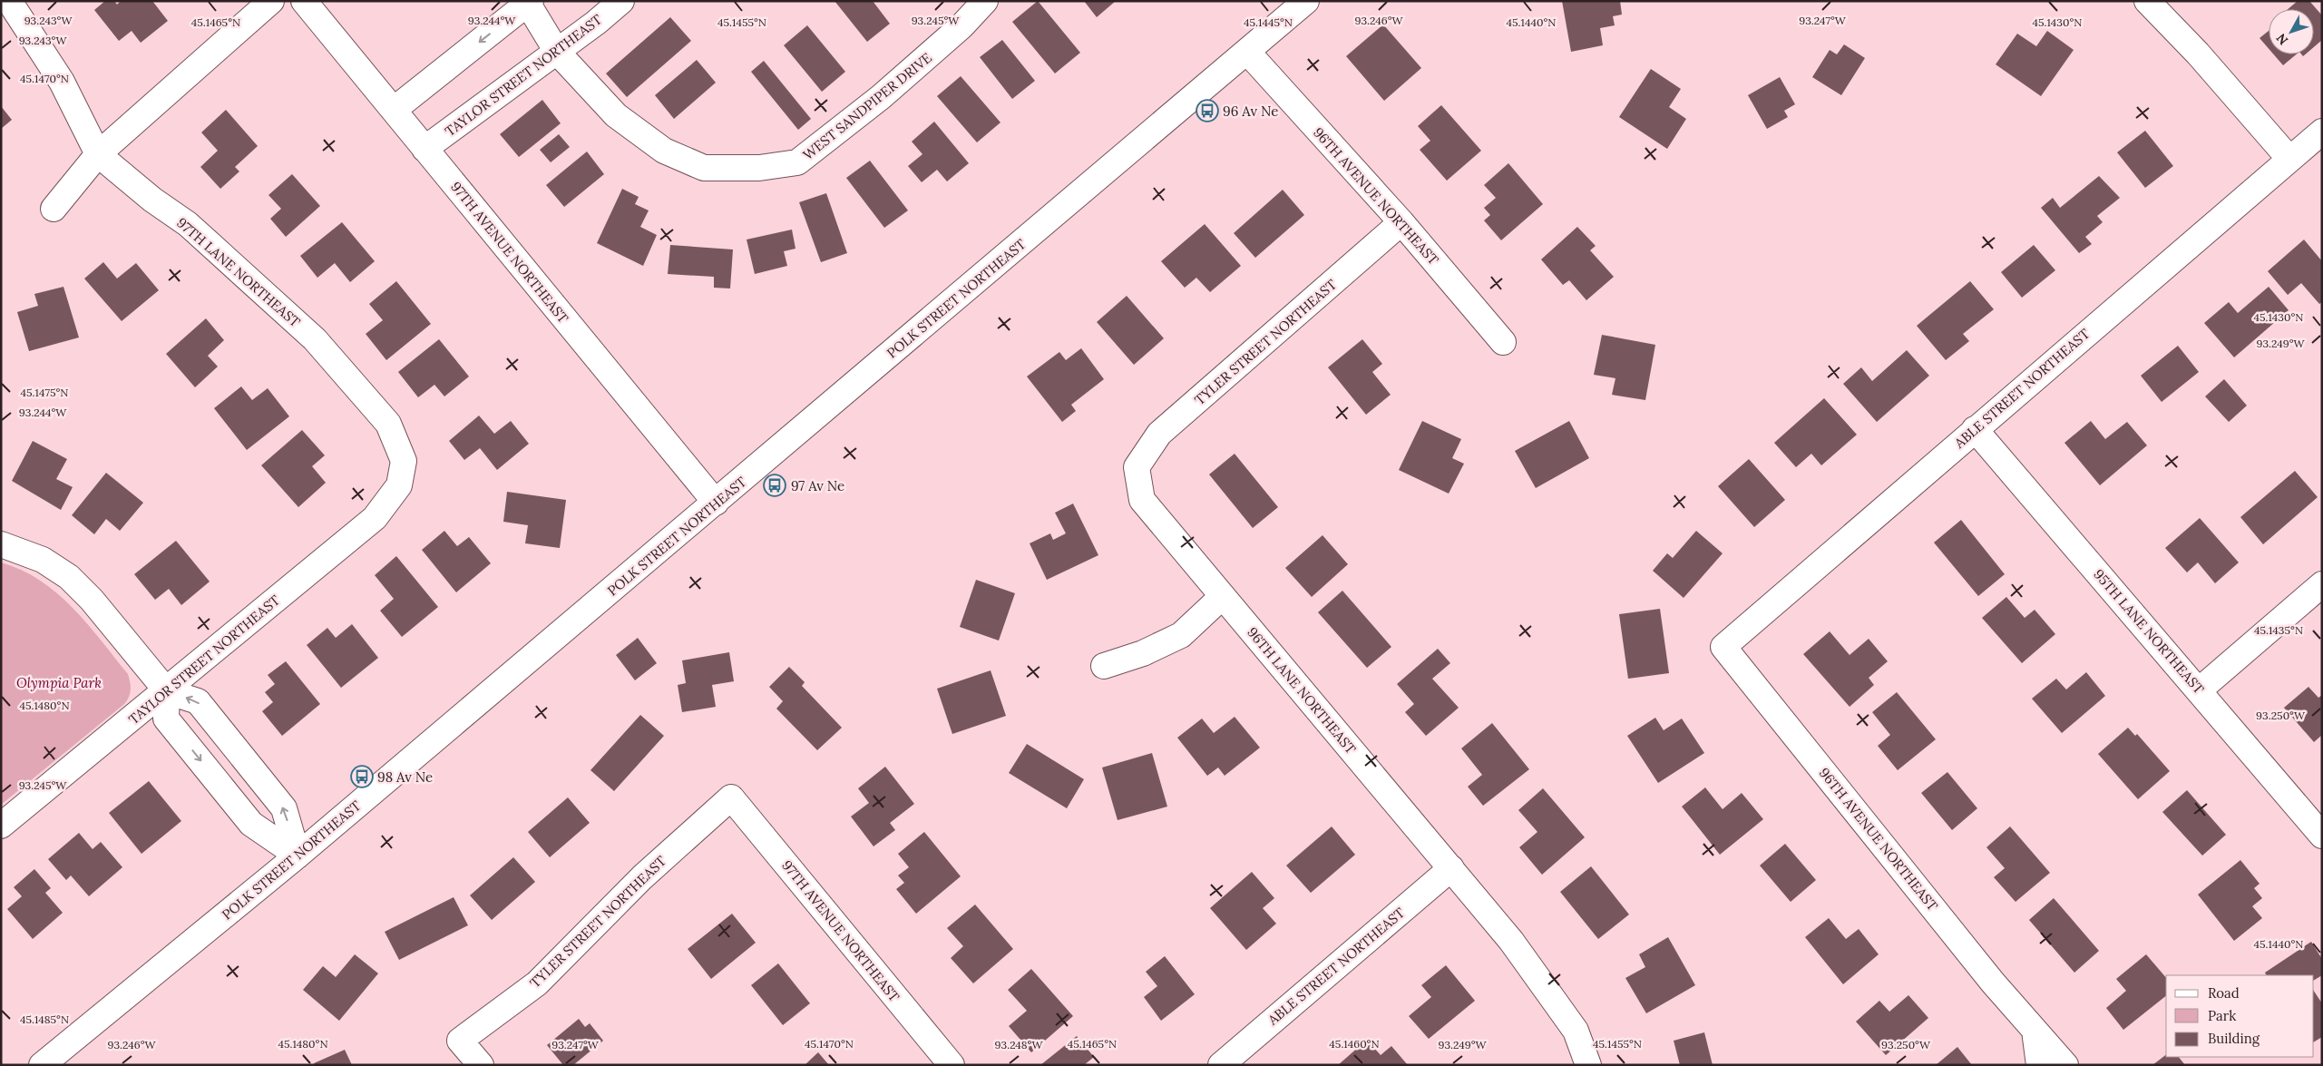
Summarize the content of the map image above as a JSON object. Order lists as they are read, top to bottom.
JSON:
{
  "streets": {
    "street": [
      "TAYLOR STREET NORTHEAST",
      "WEST SANDPIPER DRIVE",
      "96TH AVENUE NORTHEAST",
      "97TH AVENUE NORTHEAST",
      "97TH LANE NORTHEAST",
      "POLK STREET NORTHEAST",
      "TYLER STREET NORTHEAST",
      "ABLE STREET NORTHEAST",
      "95TH LANE NORTHEAST",
      "96TH LANE NORTHEAST"
    ]
  },
  "crossings": [
    ["TAYLOR STREET NORTHEAST", "WEST SANDPIPER DRIVE"],
    ["TAYLOR STREET NORTHEAST", "97TH AVENUE NORTHEAST"],
    ["TAYLOR STREET NORTHEAST", "97TH LANE NORTHEAST"],
    ["96TH AVENUE NORTHEAST", "POLK STREET NORTHEAST"],
    ["96TH AVENUE NORTHEAST", "TYLER STREET NORTHEAST"],
    ["96TH AVENUE NORTHEAST", "ABLE STREET NORTHEAST"],
    ["97TH AVENUE NORTHEAST", "POLK STREET NORTHEAST"],
    ["97TH AVENUE NORTHEAST", "TYLER STREET NORTHEAST"],
    ["TYLER STREET NORTHEAST", "96TH LANE NORTHEAST"],
    ["ABLE STREET NORTHEAST", "95TH LANE NORTHEAST"],
    ["ABLE STREET NORTHEAST", "96TH LANE NORTHEAST"]
  ],
  "parks": ["Olympia Park"],
  "places": {
    "bus stop": ["96 Av Ne", "97 Av Ne", "98 Av Ne"]
  },
  "legend": ["Road", "Park", "Building"],
  "north": "bottom left",
  "coordinates": [
    "93.244°W",
    "93.247°W",
    "93.243°W",
    "93.245°W",
    "93.246°W",
    "45.1455°N",
    "45.1445°N",
    "45.1440°N",
    "45.1465°N",
    "45.1430°N",
    "45.1470°N",
    "93.249°W",
    "45.1475°N",
    "45.1435°N",
    "45.1480°N",
    "93.250°W",
    "45.1485°N",
    "45.1460°N",
    "93.248°W"
  ]
}
